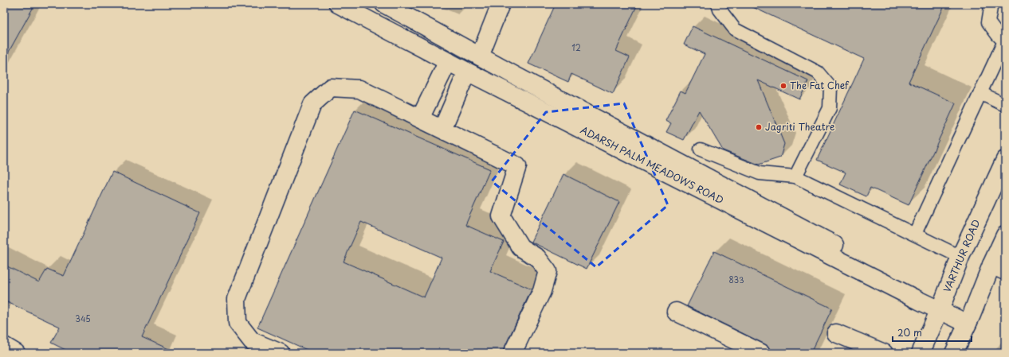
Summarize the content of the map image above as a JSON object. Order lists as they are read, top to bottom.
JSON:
{
  "streets": {
    "street": ["ADARSH PALM MEADOWS ROAD", "VARTHUR ROAD"]
  },
  "crossings": [
    ["ADARSH PALM MEADOWS ROAD", "VARTHUR ROAD"]
  ],
  "places": ["The Fat Chef", "Jagriti Theatre"],
  "house_numbers": ["12", "833", "345"],
  "scale_bar": "20 m"
}
